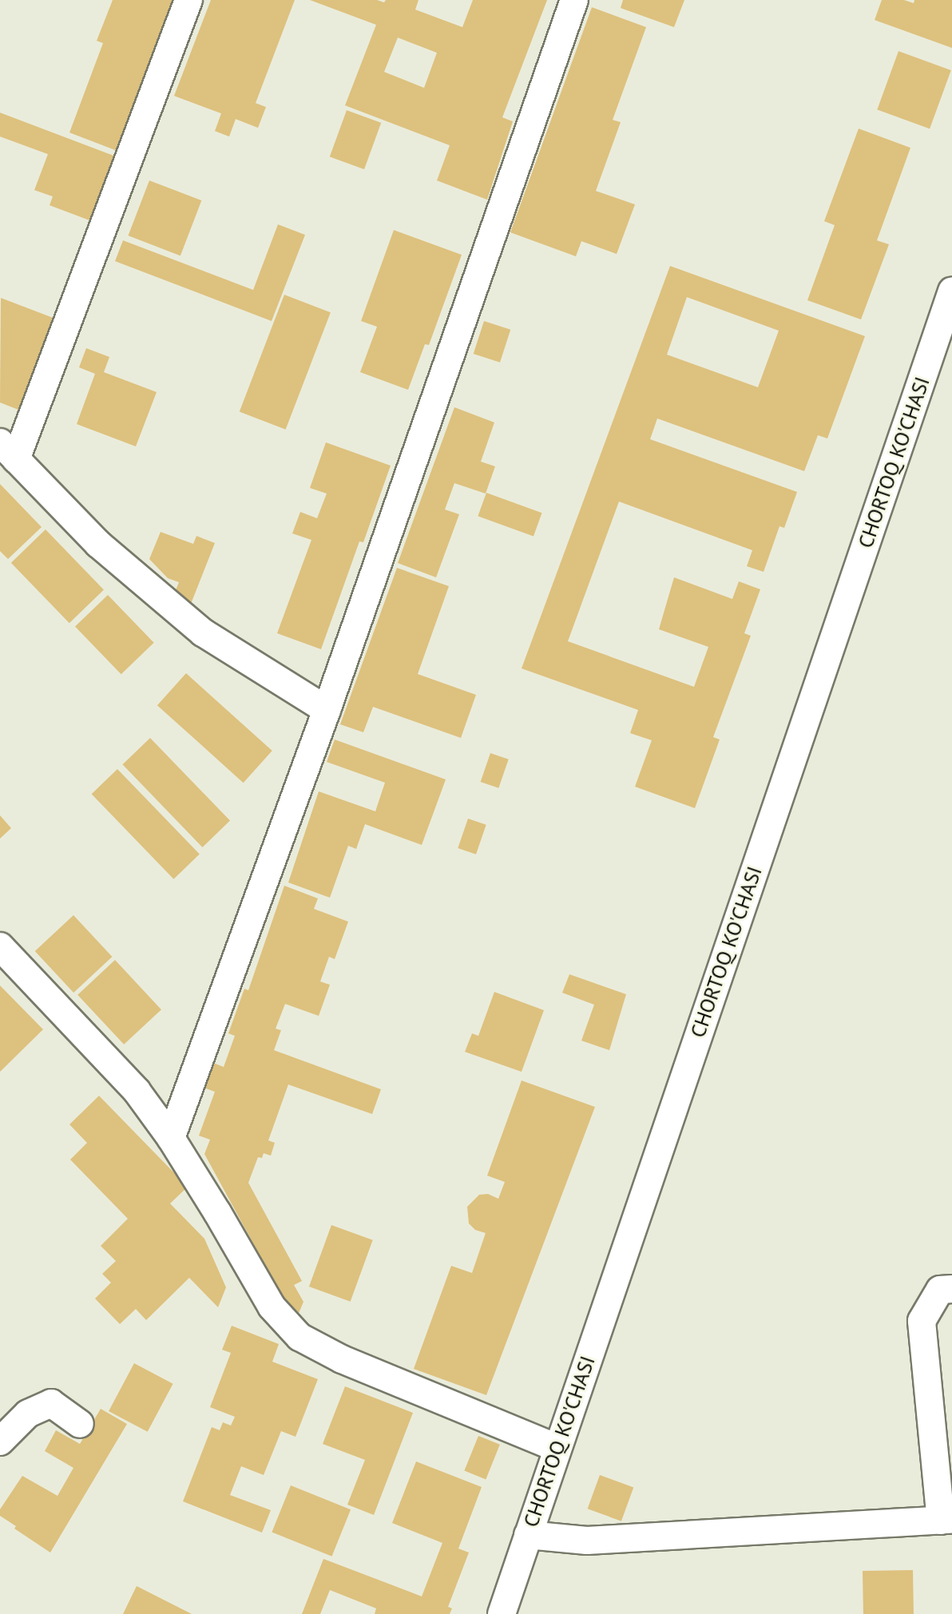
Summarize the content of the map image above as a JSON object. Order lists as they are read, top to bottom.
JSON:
{
  "streets": {
    "street": ["CHORTOQ KO'CHASI"]
  }
}
